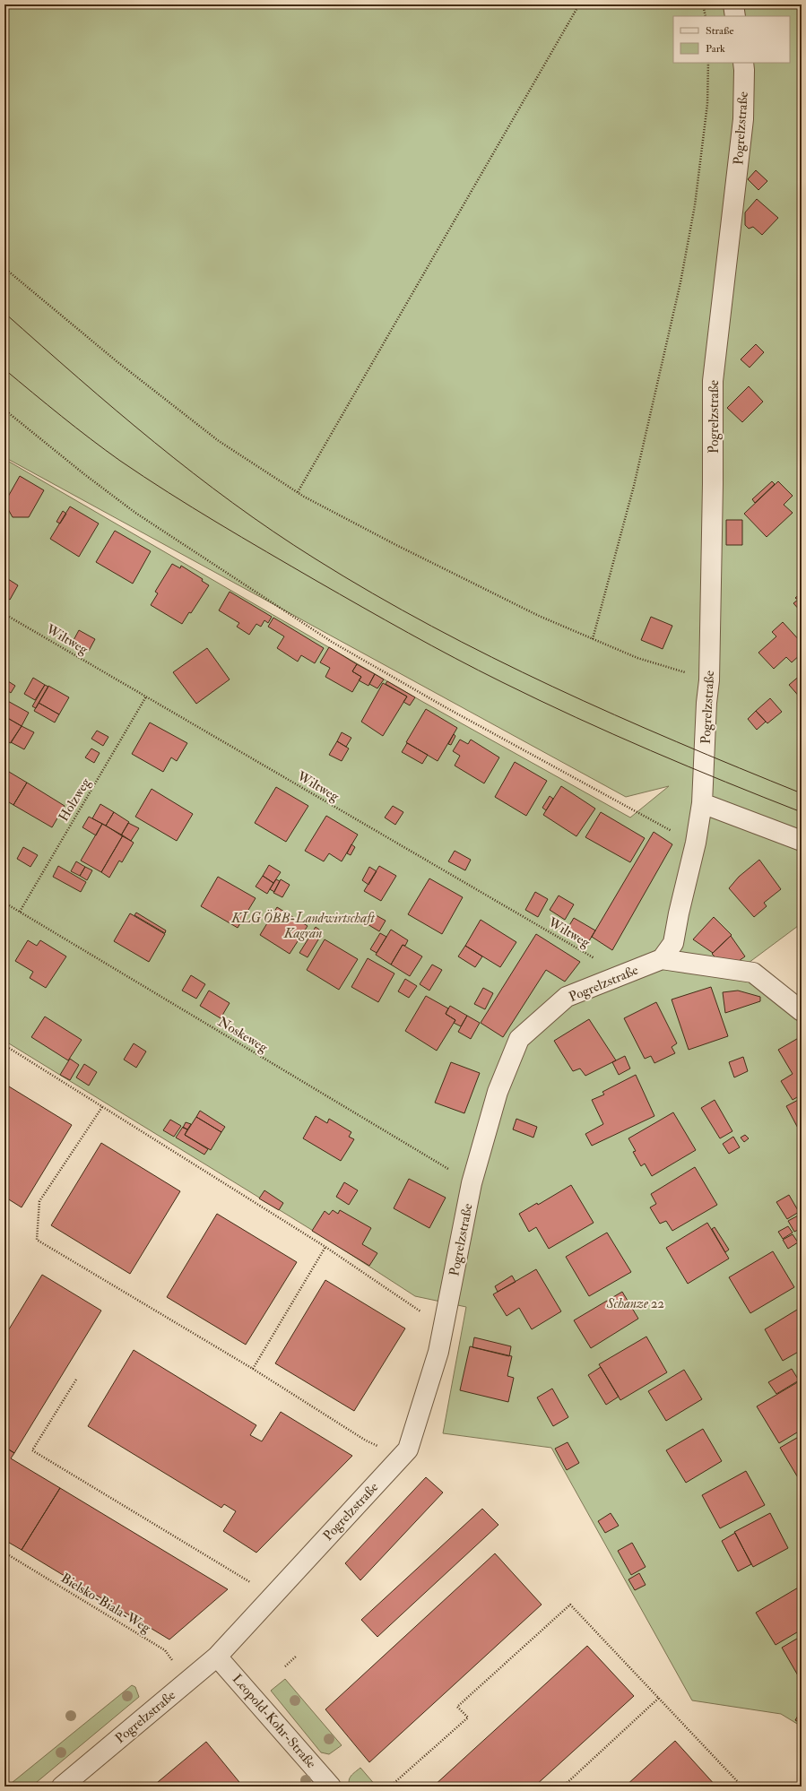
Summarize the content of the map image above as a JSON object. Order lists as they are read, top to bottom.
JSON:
{
  "streets": {
    "street": ["Pogrelzstraße", "Leopold-Kohr-Straße"],
    "path": [
      "Wiltweg",
      "Holzweg",
      "Noskeweg",
      "Bielsko-Biala-Weg"
    ]
  },
  "crossings": [
    ["Pogrelzstraße", "Wiltweg"],
    ["Pogrelzstraße", "Noskeweg"],
    ["Pogrelzstraße", "Bielsko-Biala-Weg"],
    ["Pogrelzstraße", "Leopold-Kohr-Straße"],
    ["Wiltweg", "Holzweg"],
    ["Holzweg", "Noskeweg"]
  ],
  "parks": ["KLG ÖBB-Landwirtschaft Kagran", "Schanze 22"],
  "legend": ["Straße", "Park"]
}
